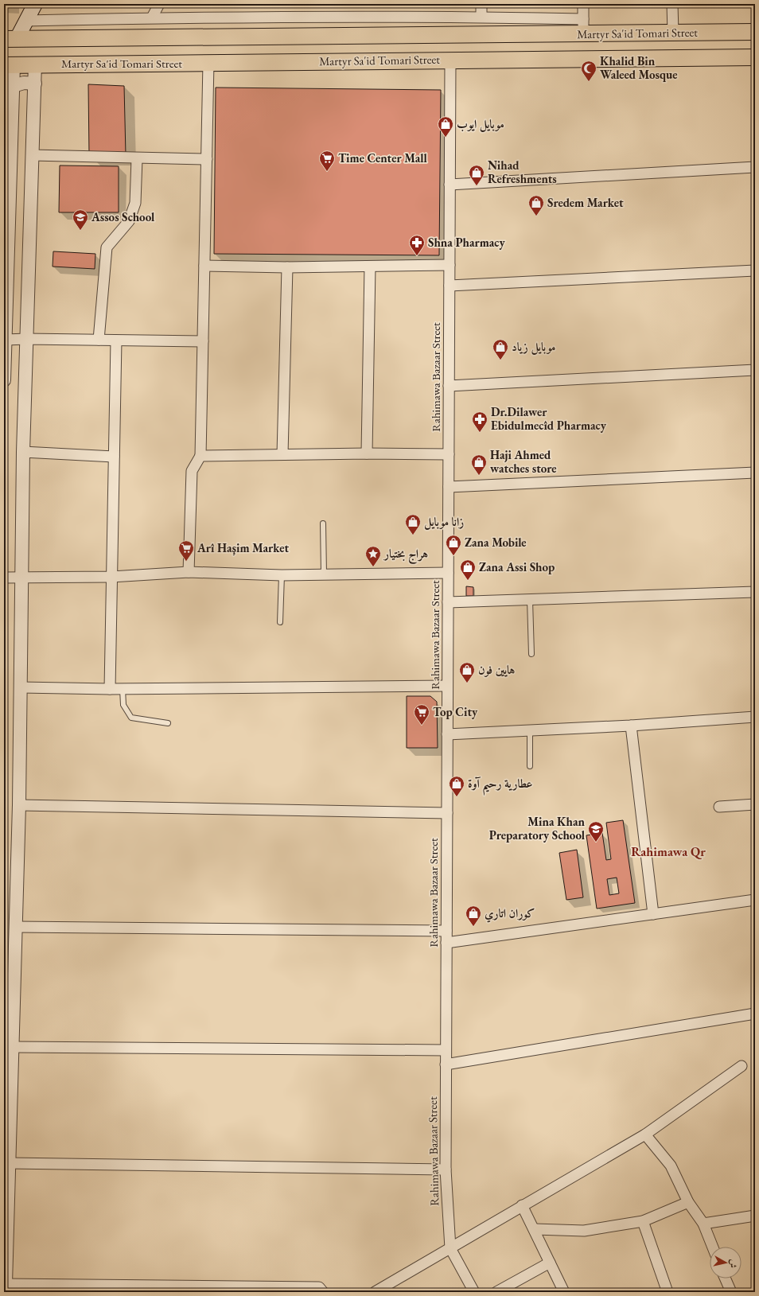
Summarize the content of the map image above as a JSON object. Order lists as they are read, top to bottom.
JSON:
{
  "streets": {
    "main road": ["Martyr Sa'id Tomari Street"],
    "street": ["Rahimawa Bazaar Street"]
  },
  "crossings": [
    ["Martyr Sa'id Tomari Street", "Rahimawa Bazaar Street"]
  ],
  "districts": ["Rahimawa Qr"],
  "places": {
    "mosque": ["Khalid Bin Waleed Mosque"],
    "shop": [
      "موبايل ايوب",
      "Nihad Refreshments",
      "Sredem Market",
      "موبايل زياد",
      "Haji Ahmed watches store",
      "زانا موبايل",
      "Zana Mobile",
      "Zana Assi Shop",
      "هايين فون",
      "عطارية رحيم آوة",
      "كوران اتاري"
    ],
    "supermarket": ["Time Center Mall", "Arî Haşim Market", "Top City"],
    "school or university": ["Assos School", "Mina Khan Preparatory School"],
    "pharmacy": ["Shna Pharmacy", "Dr.Dilawer Ebidulmecîd Pharmacy"],
    "place": ["هراج بختيار"]
  },
  "north": "right"
}
